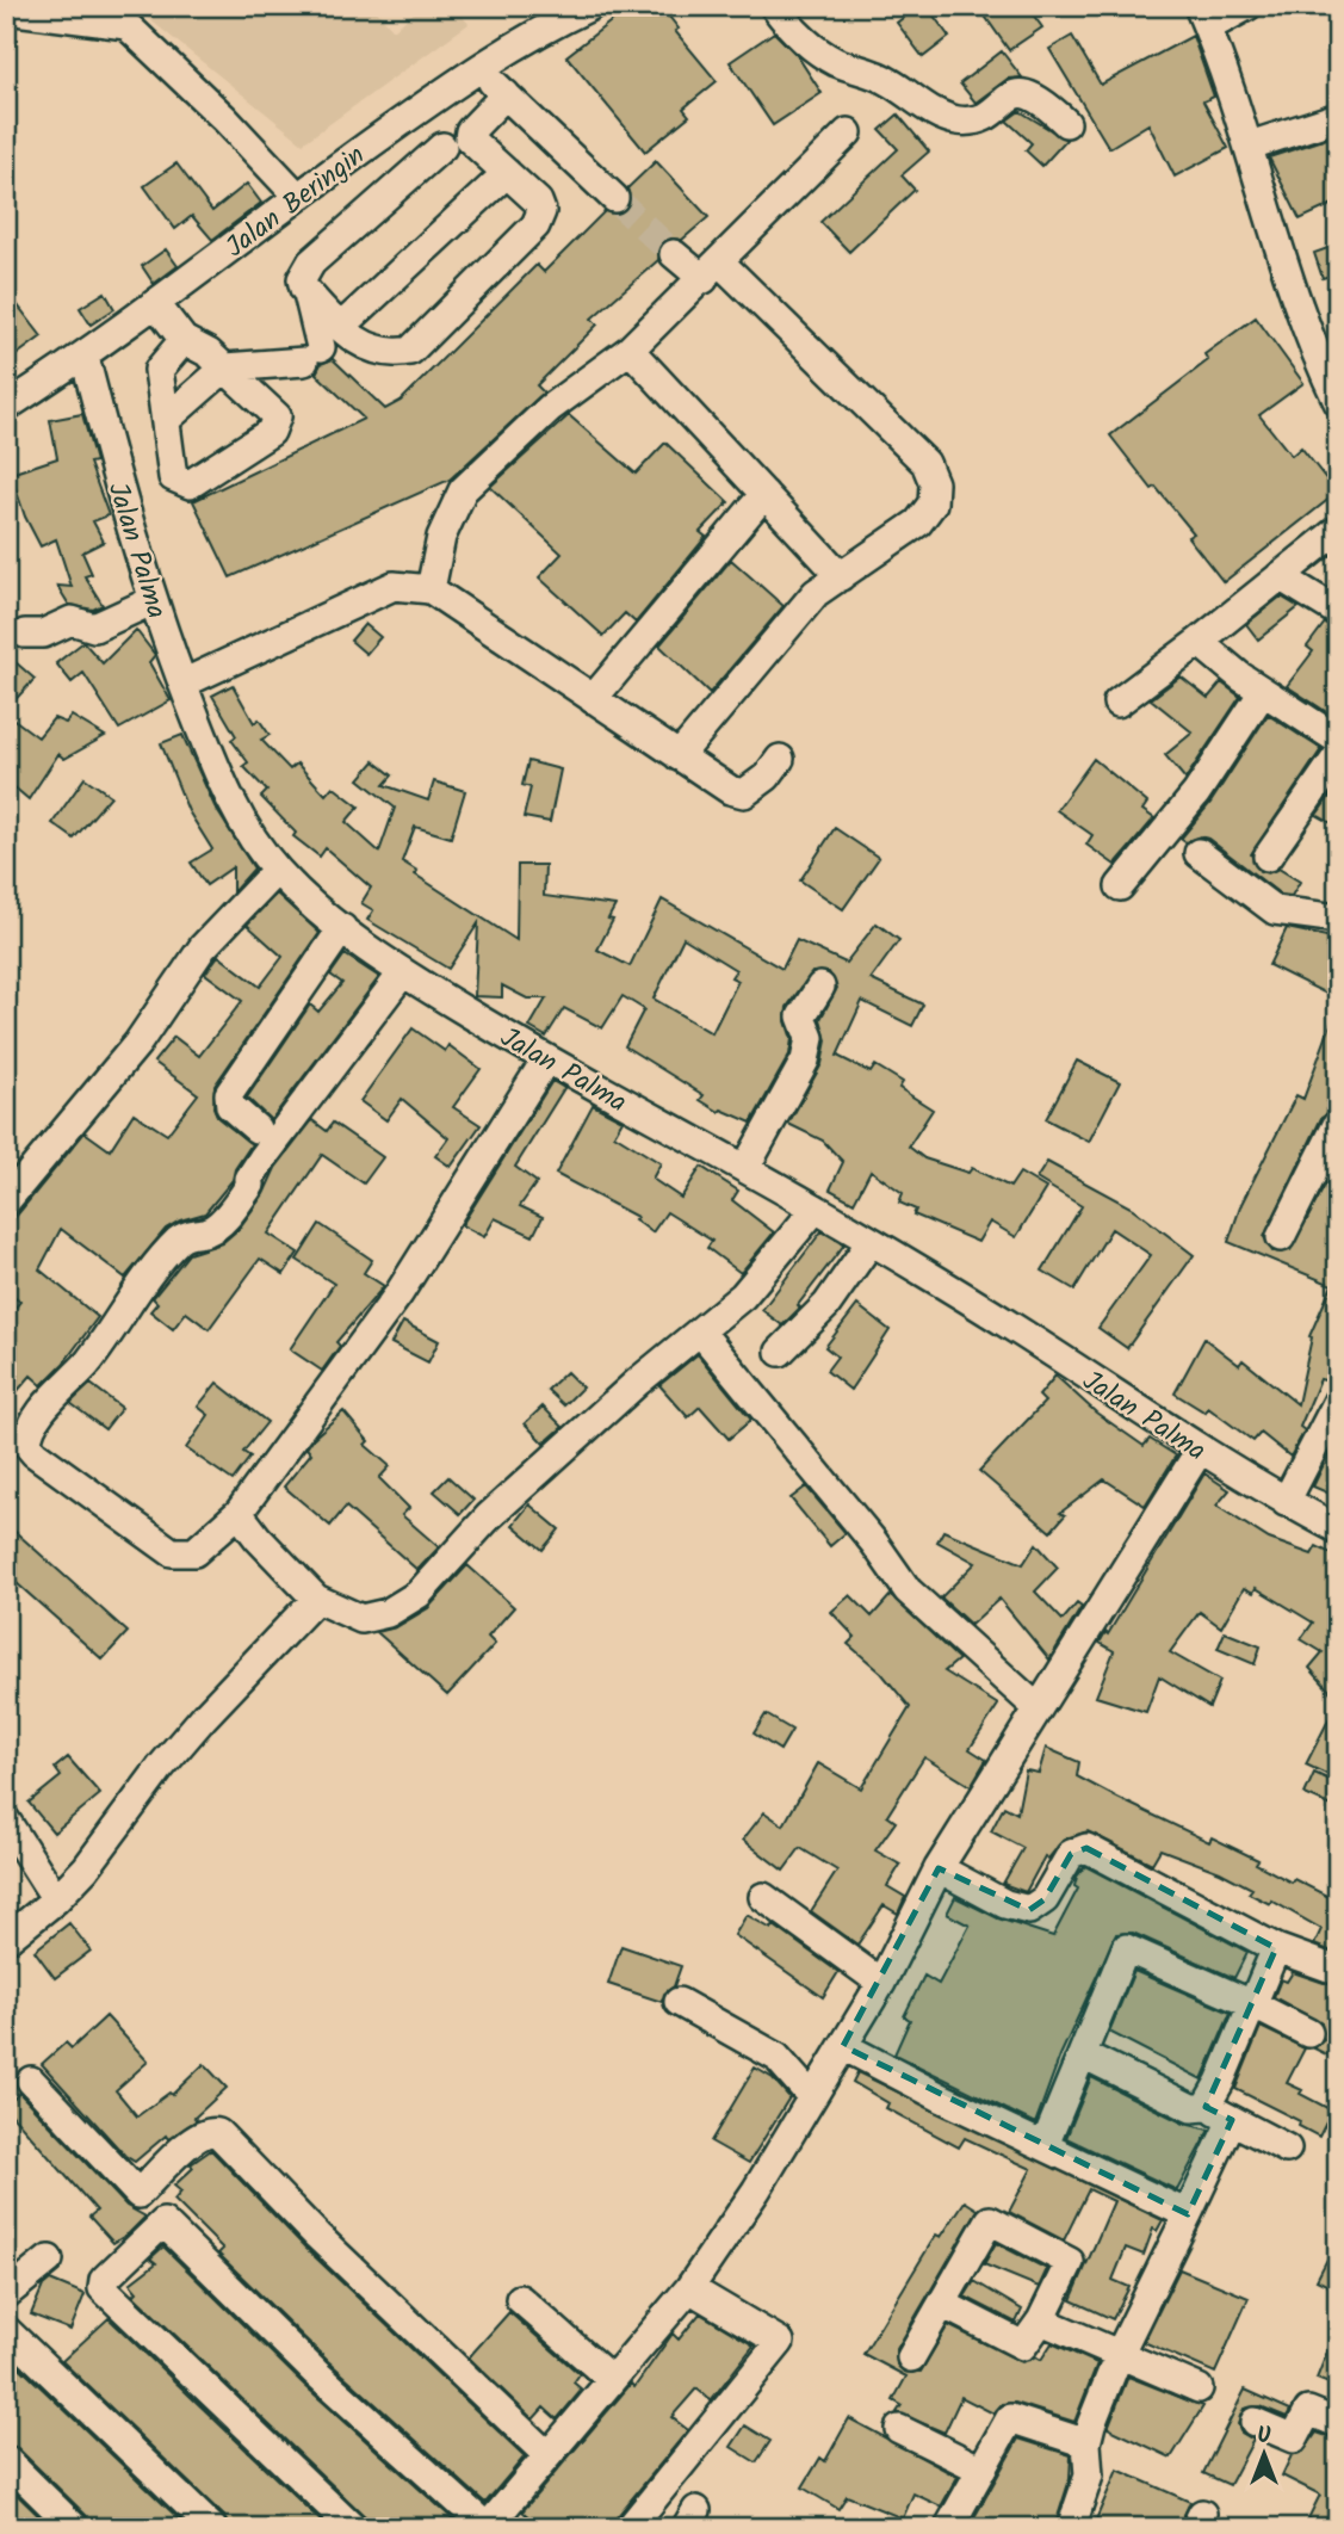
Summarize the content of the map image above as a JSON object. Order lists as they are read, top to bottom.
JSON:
{
  "streets": {
    "street": ["Jalan Beringin", "Jalan Palma"]
  },
  "crossings": [
    ["Jalan Beringin", "Jalan Palma"]
  ],
  "north": "top"
}
